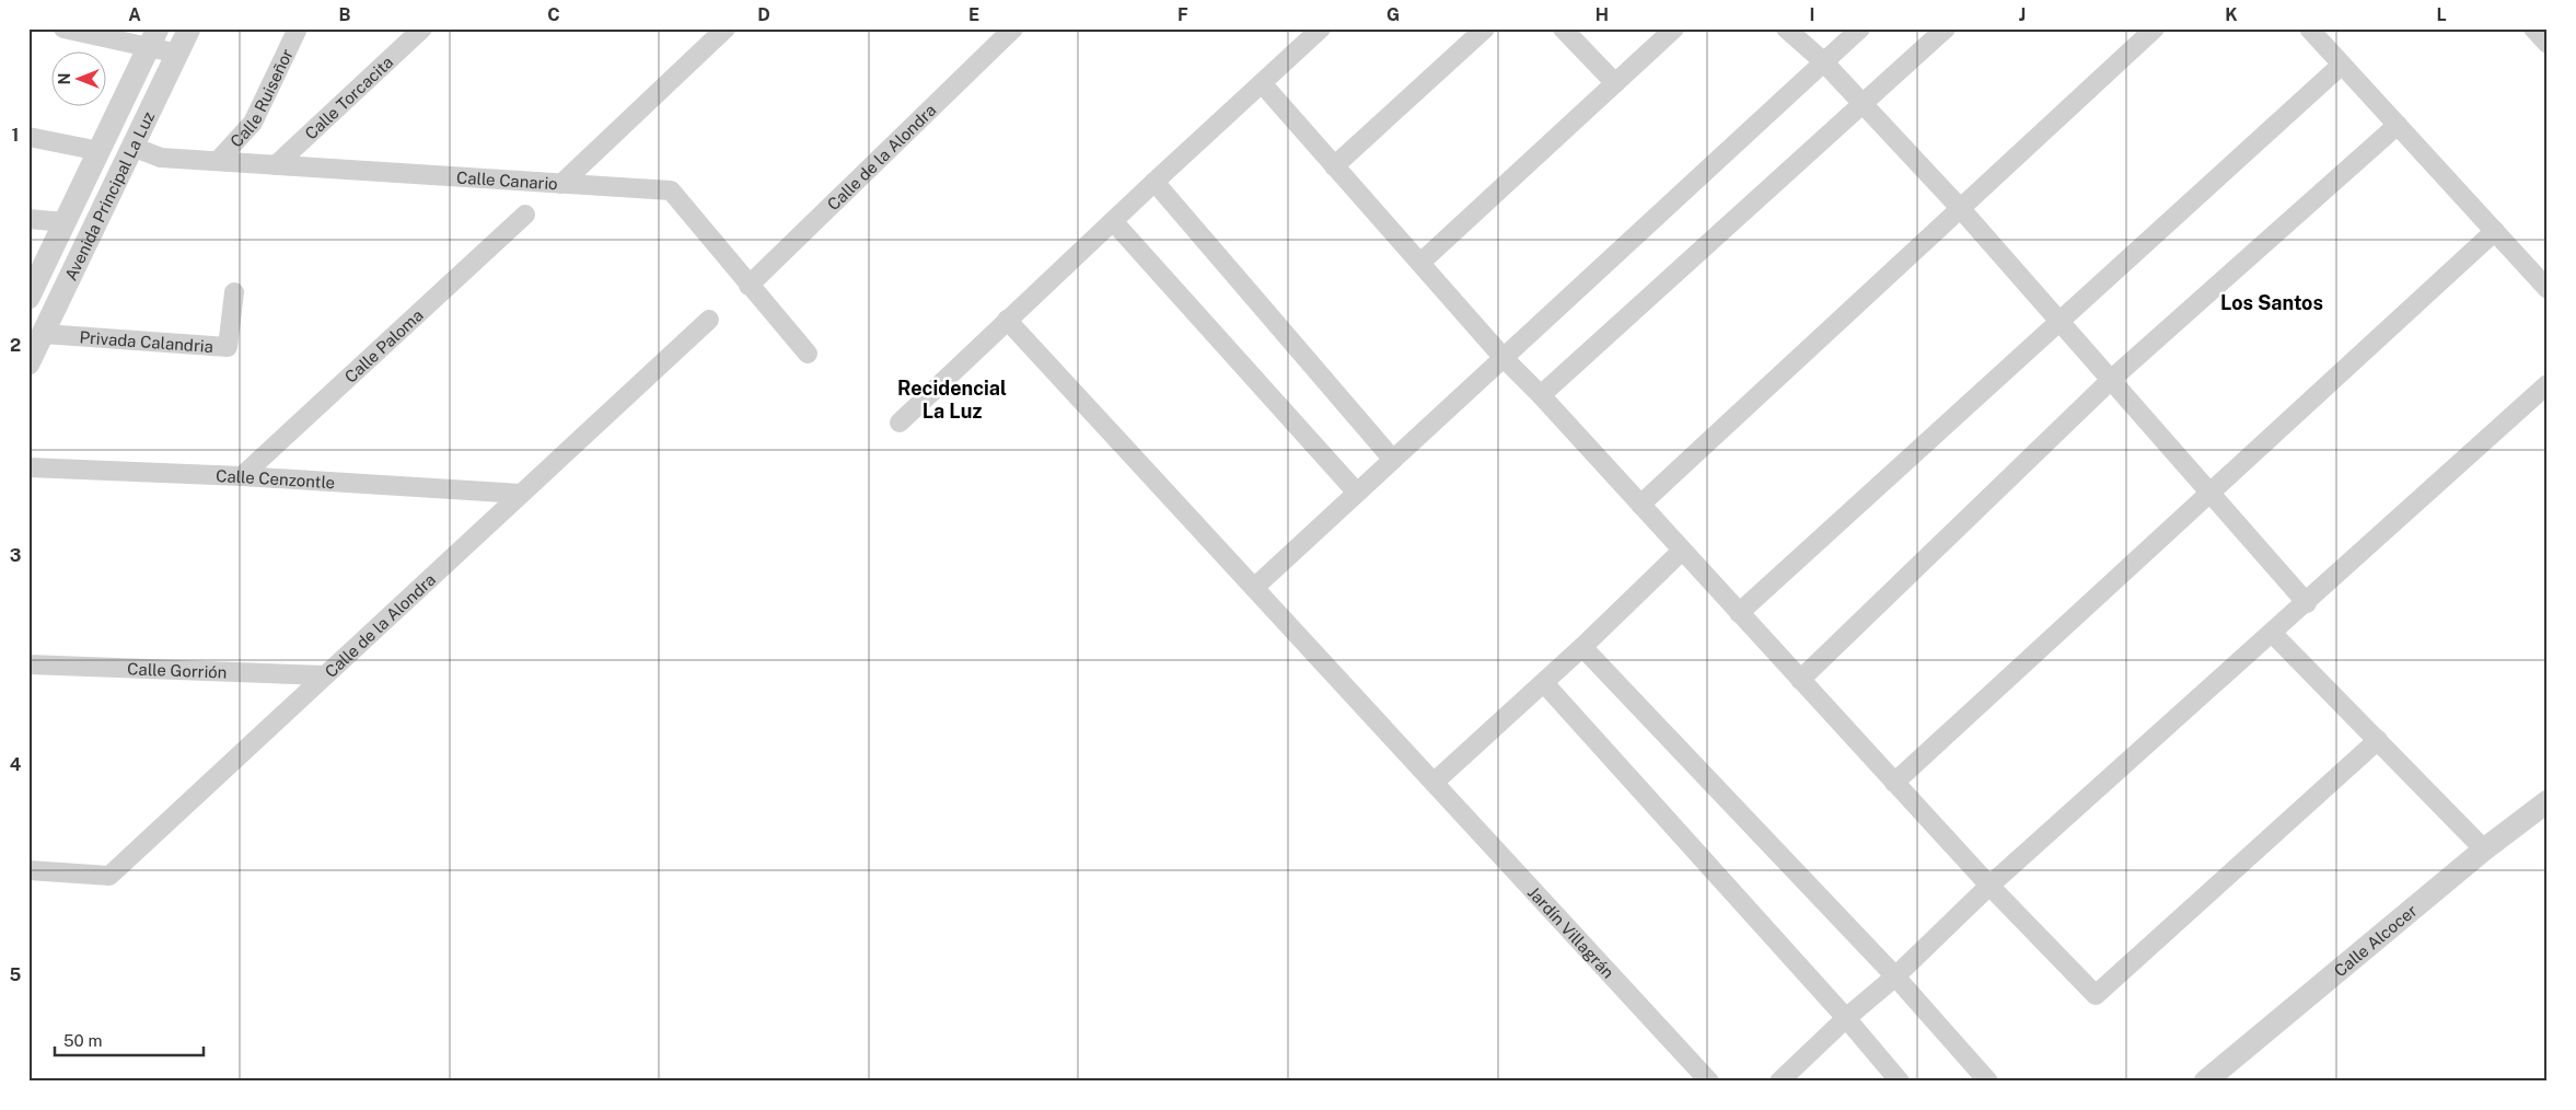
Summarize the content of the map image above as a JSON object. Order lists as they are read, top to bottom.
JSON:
{
  "streets": {
    "street": [
      "Calle Ruiseñor",
      "Calle Torcacita",
      "Calle de la Alondra",
      "Calle Canario",
      "Avenida Principal La Luz",
      "Privada Calandria",
      "Calle Paloma",
      "Calle Cenzontle",
      "Calle Gorrión",
      "Jardín Villagrán",
      "Calle Alcocer"
    ]
  },
  "crossings": [
    ["Calle Ruiseñor", "Calle Canario"],
    ["Calle Torcacita", "Calle Canario"],
    ["Calle de la Alondra", "Calle Canario"],
    ["Calle de la Alondra", "Calle Cenzontle"],
    ["Calle de la Alondra", "Calle Gorrión"],
    ["Calle Canario", "Avenida Principal La Luz"],
    ["Avenida Principal La Luz", "Privada Calandria"],
    ["Calle Paloma", "Calle Cenzontle"]
  ],
  "districts": ["Los Santos", "Recidencial La Luz"],
  "scale_bar": "50 m",
  "north": "left",
  "grid": {
    "columns": [
      "A",
      "B",
      "C",
      "D",
      "E",
      "F",
      "G",
      "H",
      "I",
      "J",
      "K",
      "L"
    ],
    "rows": [
      "1",
      "2",
      "3",
      "4",
      "5"
    ]
  }
}
